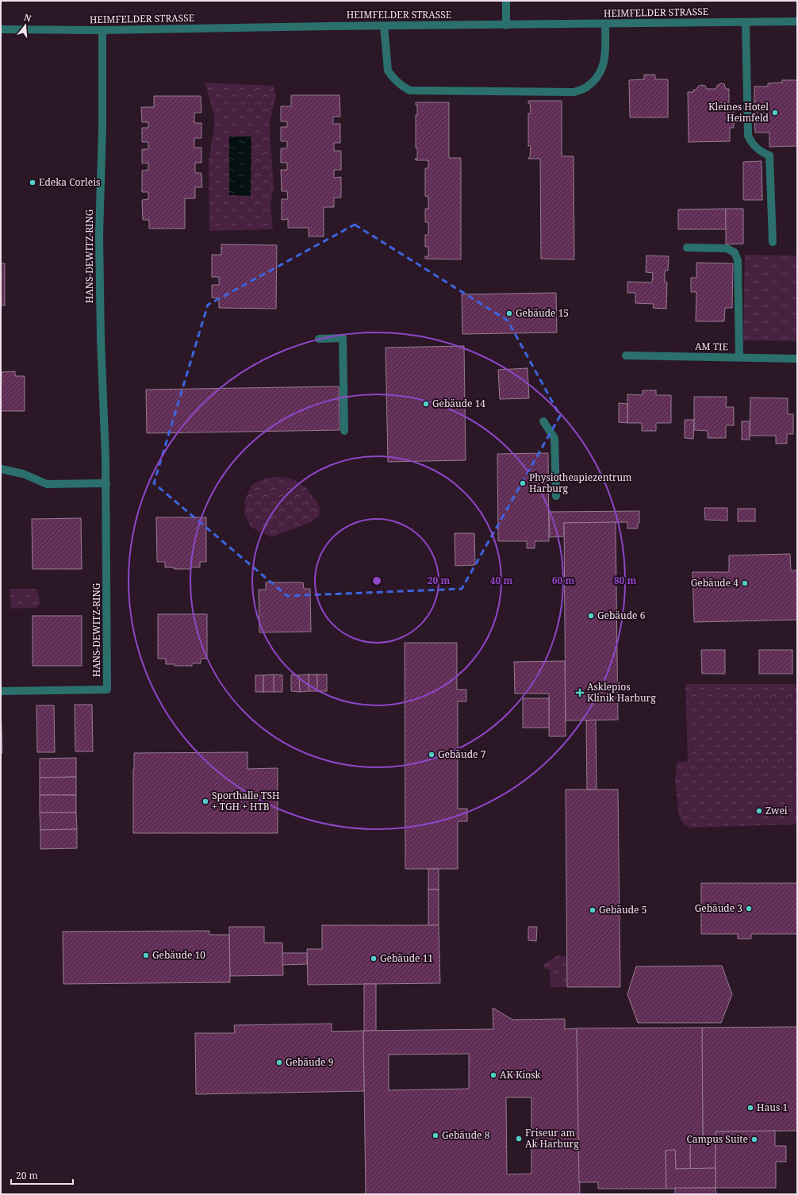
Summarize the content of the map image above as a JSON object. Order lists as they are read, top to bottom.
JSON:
{
  "streets": {
    "street": ["HEIMFELDER STRASSE", "HANS-DEWITZ-RING", "AM TIE"]
  },
  "crossings": [
    ["HEIMFELDER STRASSE", "HANS-DEWITZ-RING"]
  ],
  "places": {
    "other": [
      "Kleines Hotel Heimfeld",
      "Edeka Corleis",
      "Gebäude 15",
      "Gebäude 14",
      "Physiotheapiezentrum Harburg",
      "Gebäude 4",
      "Gebäude 6",
      "Gebäude 7",
      "Sporthalle TSH + TGH + HTB",
      "Zwei",
      "Gebäude 3",
      "Gebäude 5",
      "Gebäude 10",
      "Gebäude 11",
      "Gebäude 9",
      "AK Kiosk",
      "Haus 1",
      "Gebäude 8",
      "Friseur am Ak Harburg",
      "Campus Suite"
    ],
    "health": ["Asklepios Klinik Harburg"]
  },
  "scale_bar": "20 m",
  "north": "top",
  "rings": [
    "20 m",
    "40 m",
    "60 m",
    "80 m"
  ]
}
